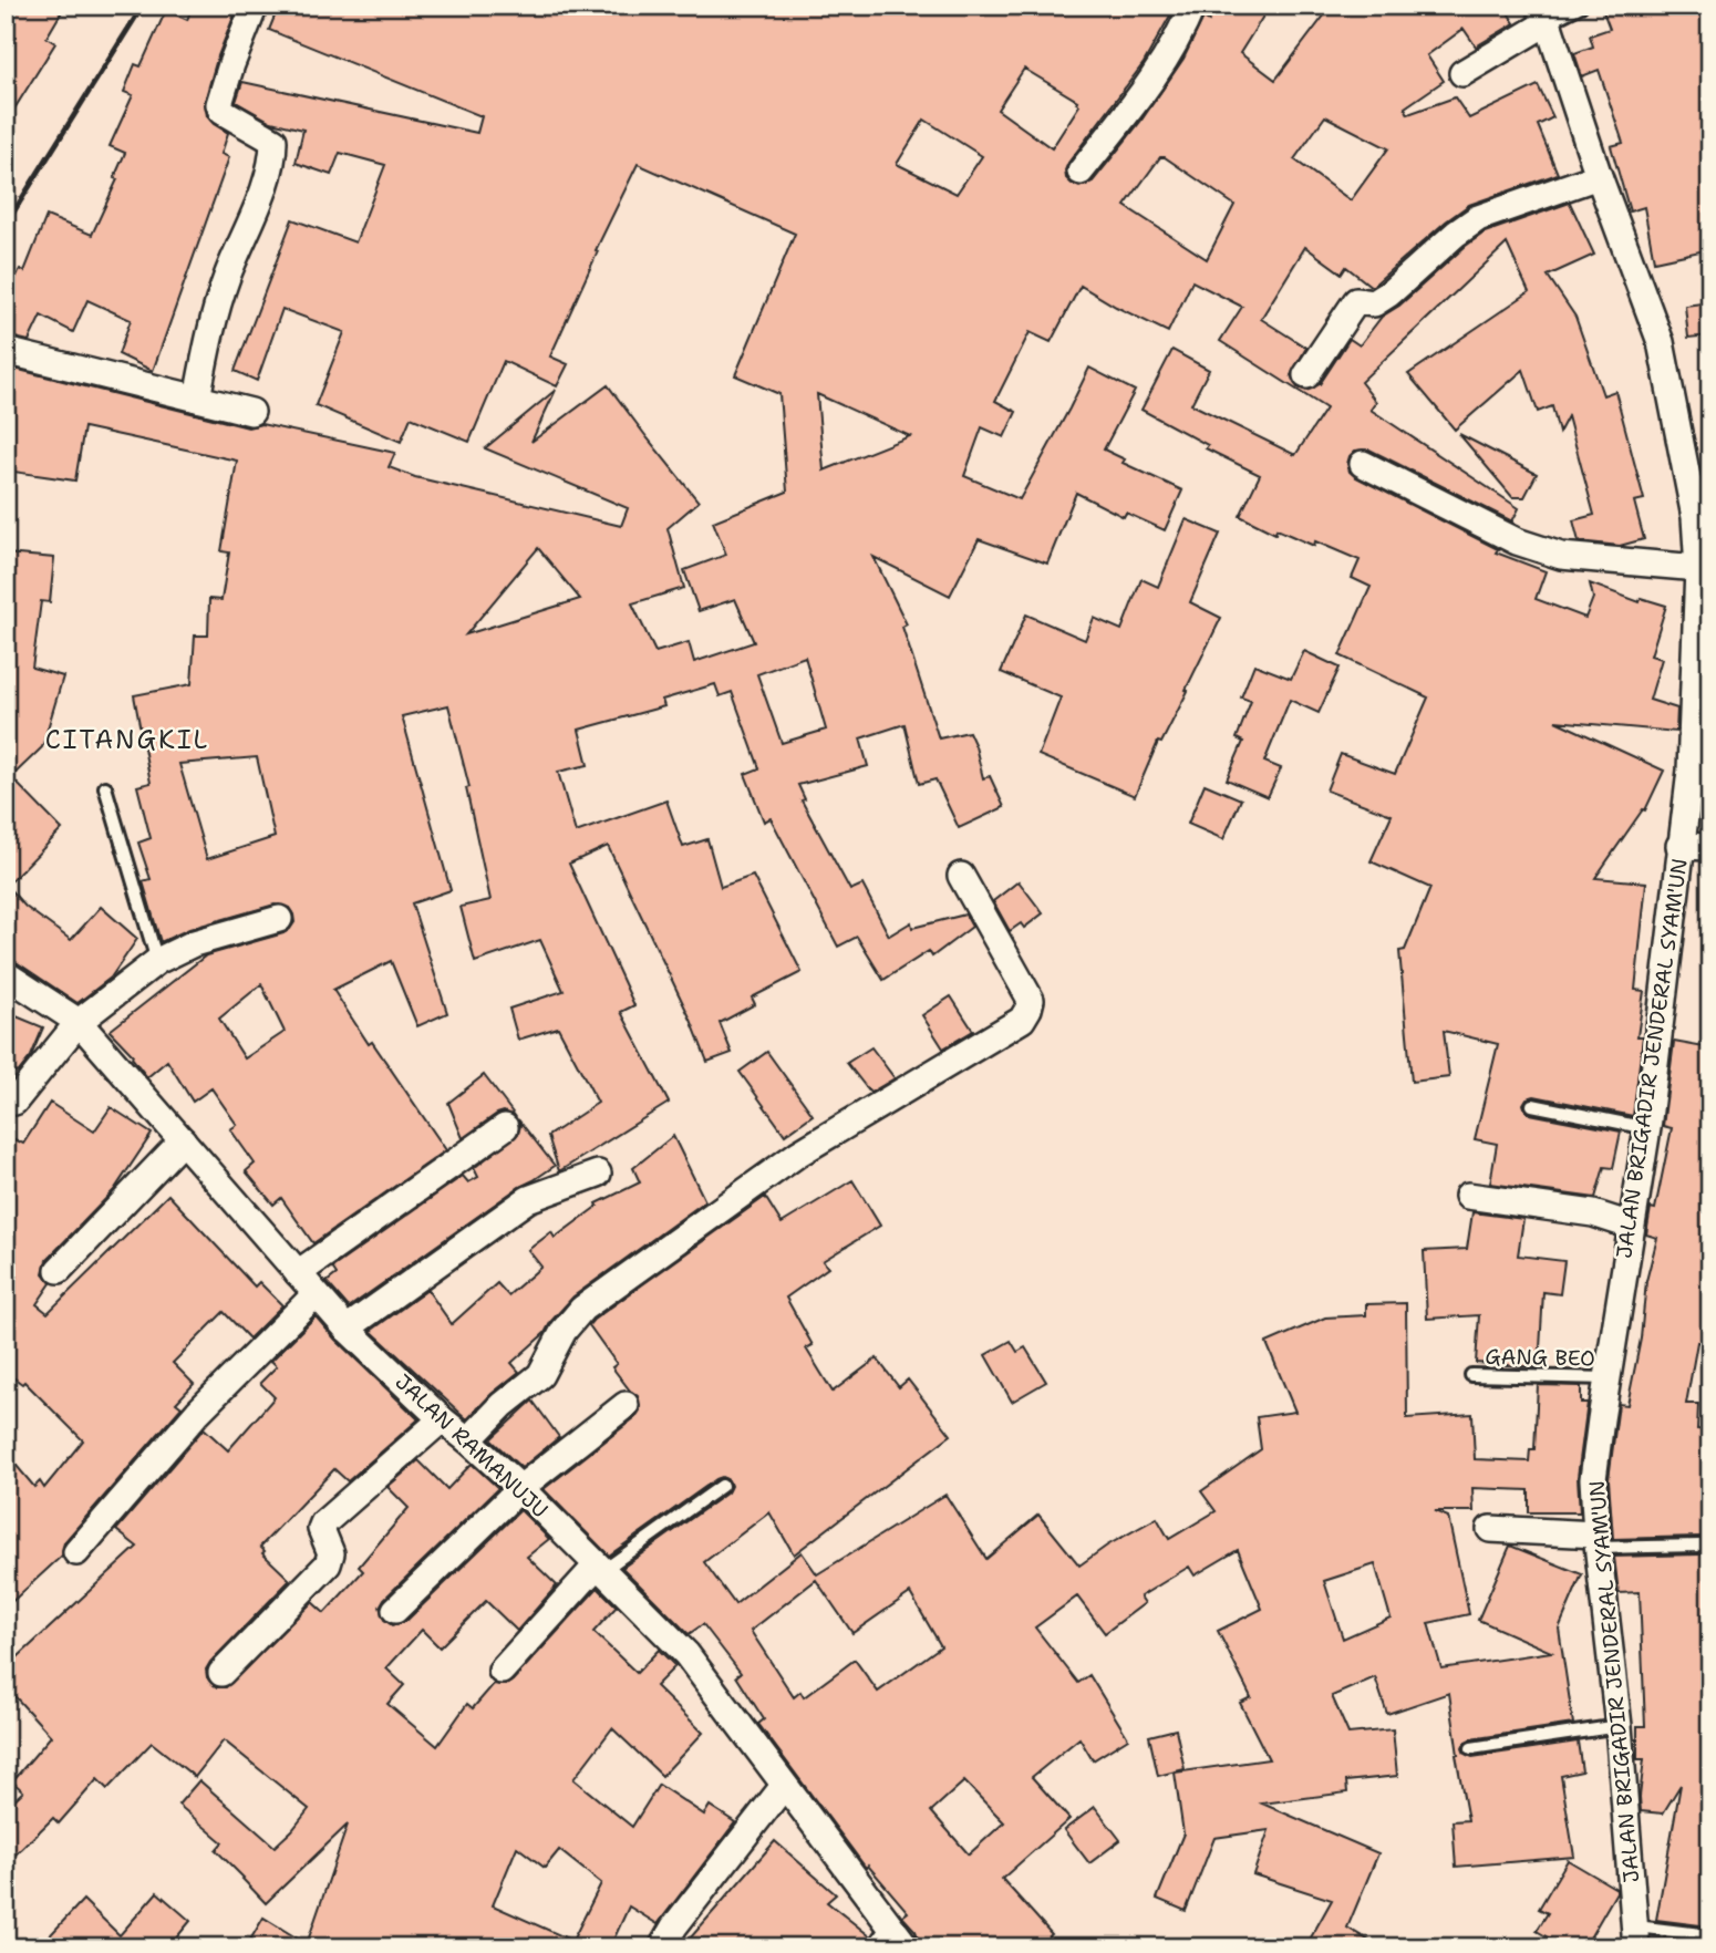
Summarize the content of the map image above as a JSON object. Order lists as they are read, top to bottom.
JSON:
{
  "streets": {
    "street": ["JALAN BRIGADIR JENDERAL SYAM'UN", "JALAN RAMANUJU"],
    "lane": ["GANG BEO"]
  },
  "crossings": [
    ["JALAN BRIGADIR JENDERAL SYAM'UN", "GANG BEO"]
  ],
  "districts": ["CITANGKIL"]
}
